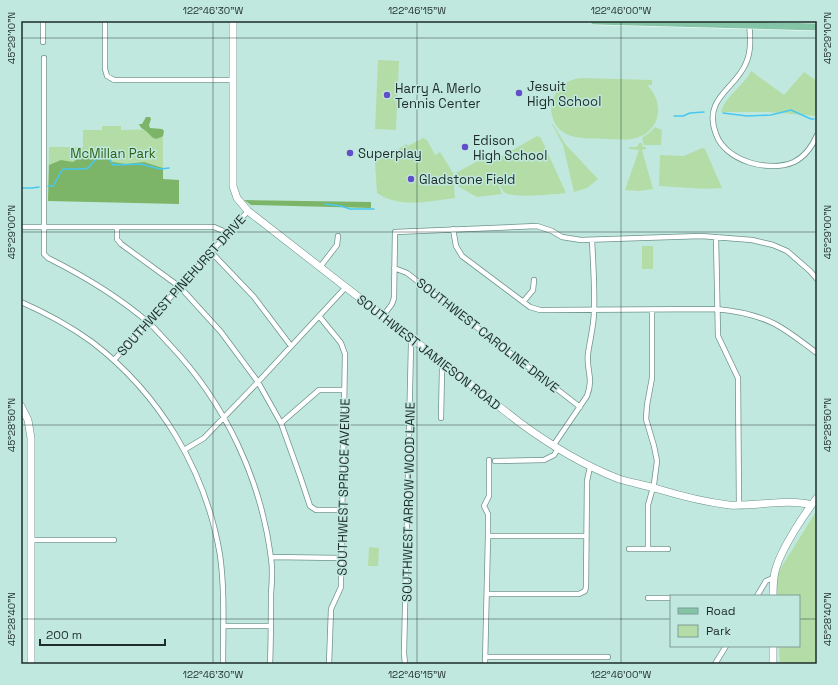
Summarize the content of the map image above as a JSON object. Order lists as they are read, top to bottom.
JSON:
{
  "streets": {
    "street": [
      "SOUTHWEST PINEHURST DRIVE",
      "SOUTHWEST CAROLINE DRIVE",
      "SOUTHWEST JAMIESON ROAD",
      "SOUTHWEST SPRUCE AVENUE",
      "SOUTHWEST ARROW-WOOD LANE"
    ]
  },
  "crossings": [
    ["SOUTHWEST PINEHURST DRIVE", "SOUTHWEST JAMIESON ROAD"],
    ["SOUTHWEST JAMIESON ROAD", "SOUTHWEST ARROW-WOOD LANE"]
  ],
  "parks": ["McMillan Park"],
  "places": [
    "Jesuit High School",
    "Harry A. Merlo Tennis Center",
    "Edison High School",
    "Superplay",
    "Gladstone Field"
  ],
  "legend": ["Road", "Park"],
  "scale_bar": "200 m",
  "coordinates": [
    "122°46'30\"W",
    "122°46'15\"W",
    "122°46'00\"W",
    "45°29'10\"N",
    "45°29'00\"N",
    "45°28'50\"N",
    "45°28'40\"N"
  ]
}
